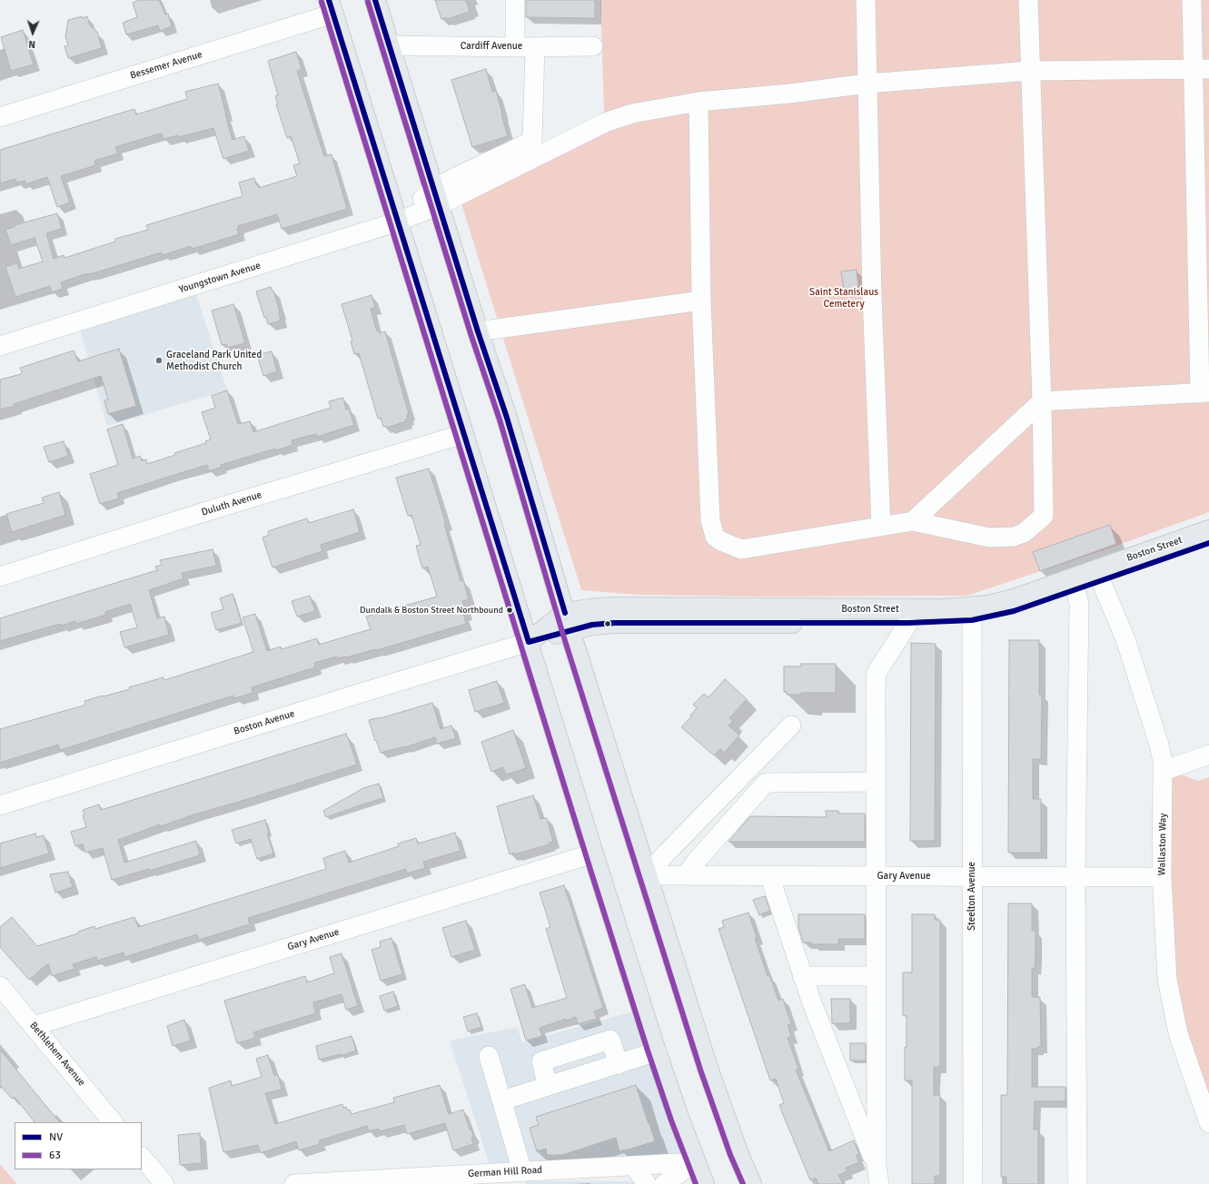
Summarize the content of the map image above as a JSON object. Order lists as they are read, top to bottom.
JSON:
{
  "streets": {
    "main road": ["Boston Street"],
    "street": [
      "Cardiff Avenue",
      "Bessemer Avenue",
      "Youngstown Avenue",
      "Duluth Avenue",
      "Boston Avenue",
      "Wallaston Way",
      "Gary Avenue",
      "Steelton Avenue",
      "Bethlehem Avenue",
      "German Hill Road"
    ]
  },
  "crossings": [
    ["Boston Street", "Boston Avenue"],
    ["Boston Street", "Wallaston Way"],
    ["Boston Street", "Steelton Avenue"],
    ["Wallaston Way", "Gary Avenue"],
    ["Gary Avenue", "Steelton Avenue"],
    ["Gary Avenue", "Bethlehem Avenue"]
  ],
  "parks": ["Saint Stanislaus Cemetery"],
  "places": ["Graceland Park United Methodist Church", "Dundalk & Boston Street Northbound"],
  "lines": ["transit line NV", "transit line 63"],
  "legend": ["NV", "63"],
  "north": "bottom"
}
